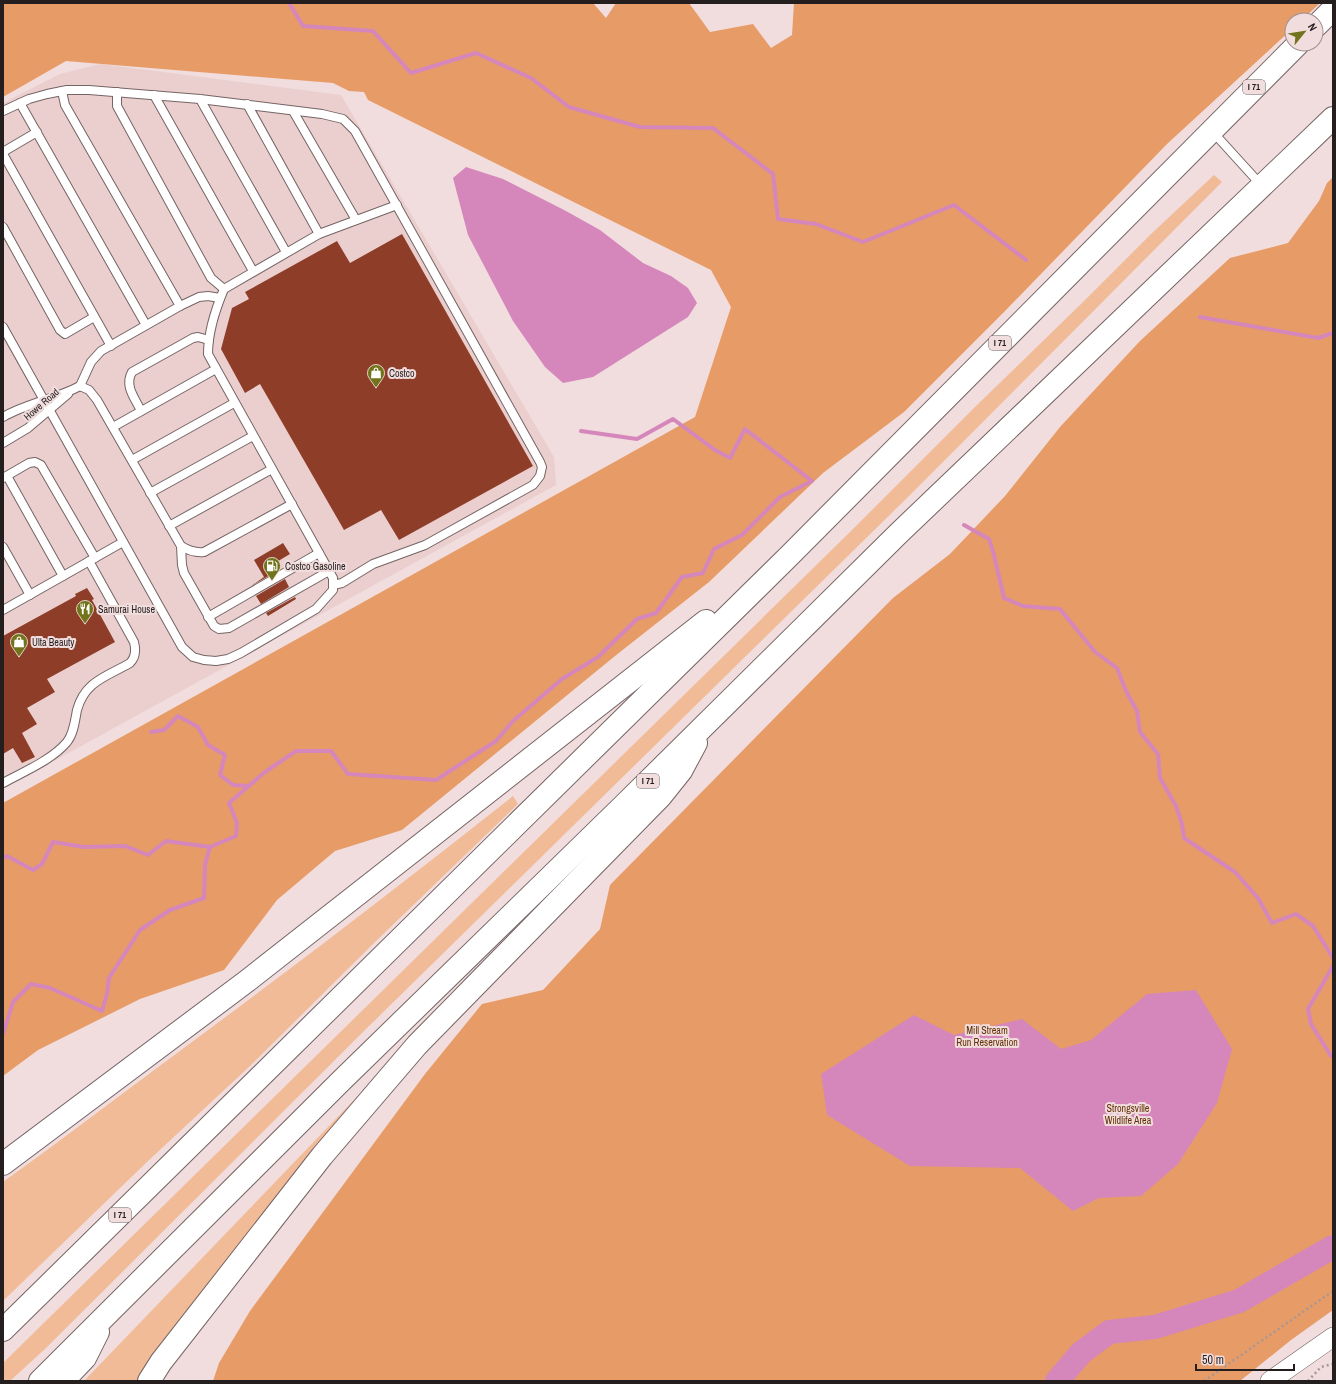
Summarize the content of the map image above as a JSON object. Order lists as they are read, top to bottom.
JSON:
{
  "streets": {
    "highway": ["I 71"],
    "lane": ["Howe Road"]
  },
  "parks": ["Mill Stream Run Reservation", "Strongsville Wildlife Area"],
  "places": {
    "shop": ["Costco", "Ulta Beauty"],
    "fuel station": ["Costco Gasoline"],
    "restaurant": ["Samurai House"]
  },
  "scale_bar": "50 m",
  "north": "top right"
}
